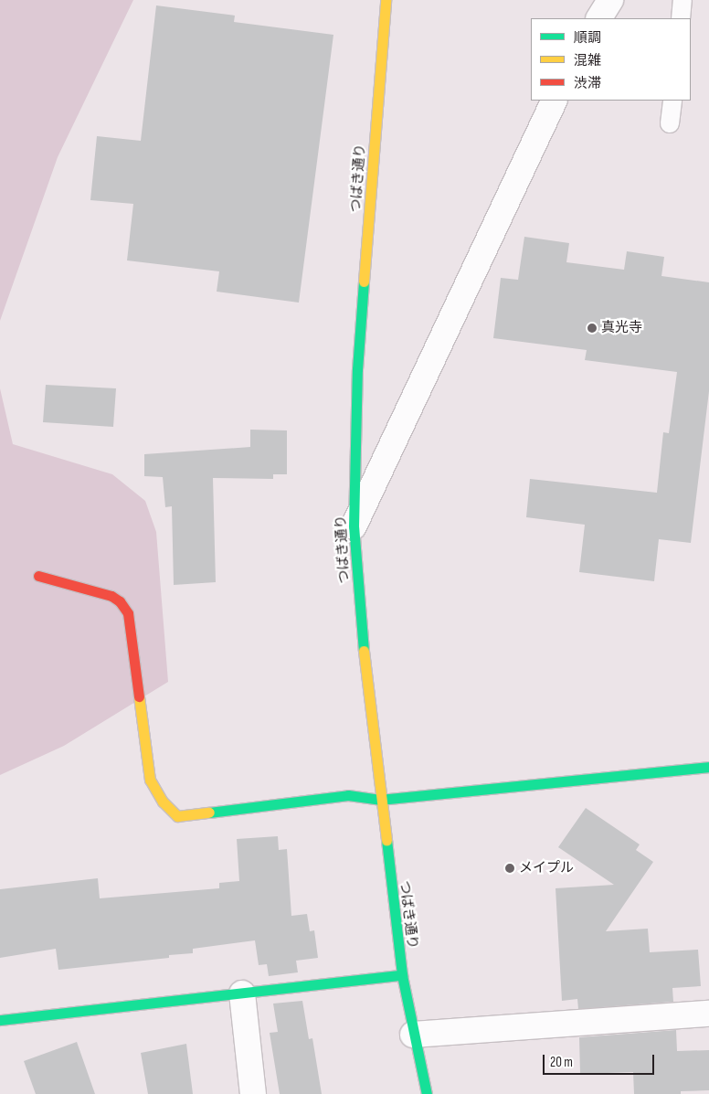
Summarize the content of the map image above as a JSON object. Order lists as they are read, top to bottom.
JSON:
{
  "streets": {
    "street": ["つばき通り"]
  },
  "places": ["真光寺", "メイプル"],
  "legend": ["順調", "混雑", "渋滞"],
  "scale_bar": "20 m"
}
